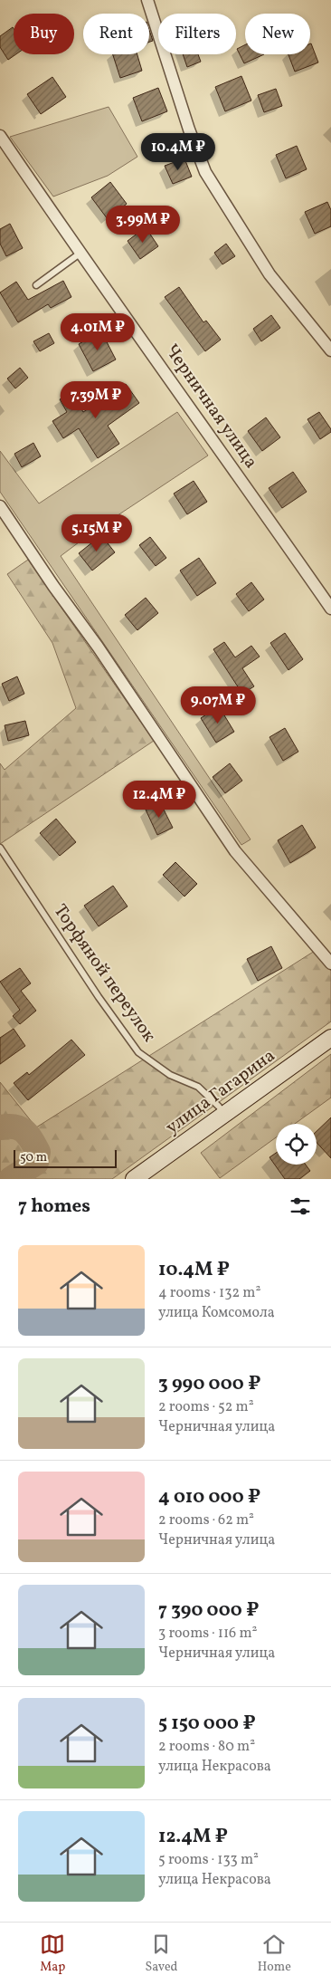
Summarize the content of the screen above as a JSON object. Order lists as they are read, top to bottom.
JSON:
{
  "streets": {
    "main road": ["улица Гагарина"],
    "street": ["Черничная улица"],
    "lane": ["Торфяной переулок"]
  },
  "crossings": [
    ["Торфяной переулок", "улица Гагарина"]
  ],
  "scale_bar": "50 m",
  "page": {
    "chip": [
      "Buy",
      "Rent",
      "Filters",
      "New"
    ],
    "price": [
      "10.4M ₽",
      "3.99M ₽",
      "4.01M ₽",
      "7.39M ₽",
      "5.15M ₽",
      "9.07M ₽",
      "12.4M ₽"
    ],
    "scale": "50 m",
    "heading": "7 homes",
    "list": [
      {
        "name": "10.4M ₽",
        "note": "4 rooms · 132 m² · улица Комсомола"
      },
      {
        "name": "3 990 000 ₽",
        "note": "2 rooms · 52 m² · Черничная улица"
      },
      {
        "name": "4 010 000 ₽",
        "note": "2 rooms · 62 m² · Черничная улица"
      },
      {
        "name": "7 390 000 ₽",
        "note": "3 rooms · 116 m² · Черничная улица"
      },
      {
        "name": "5 150 000 ₽",
        "note": "2 rooms · 80 m² · улица Некрасова"
      },
      {
        "name": "12.4M ₽",
        "note": "5 rooms · 133 m² · улица Некрасова"
      }
    ],
    "tabs": ["Map", "Saved", "Home"]
  }
}
